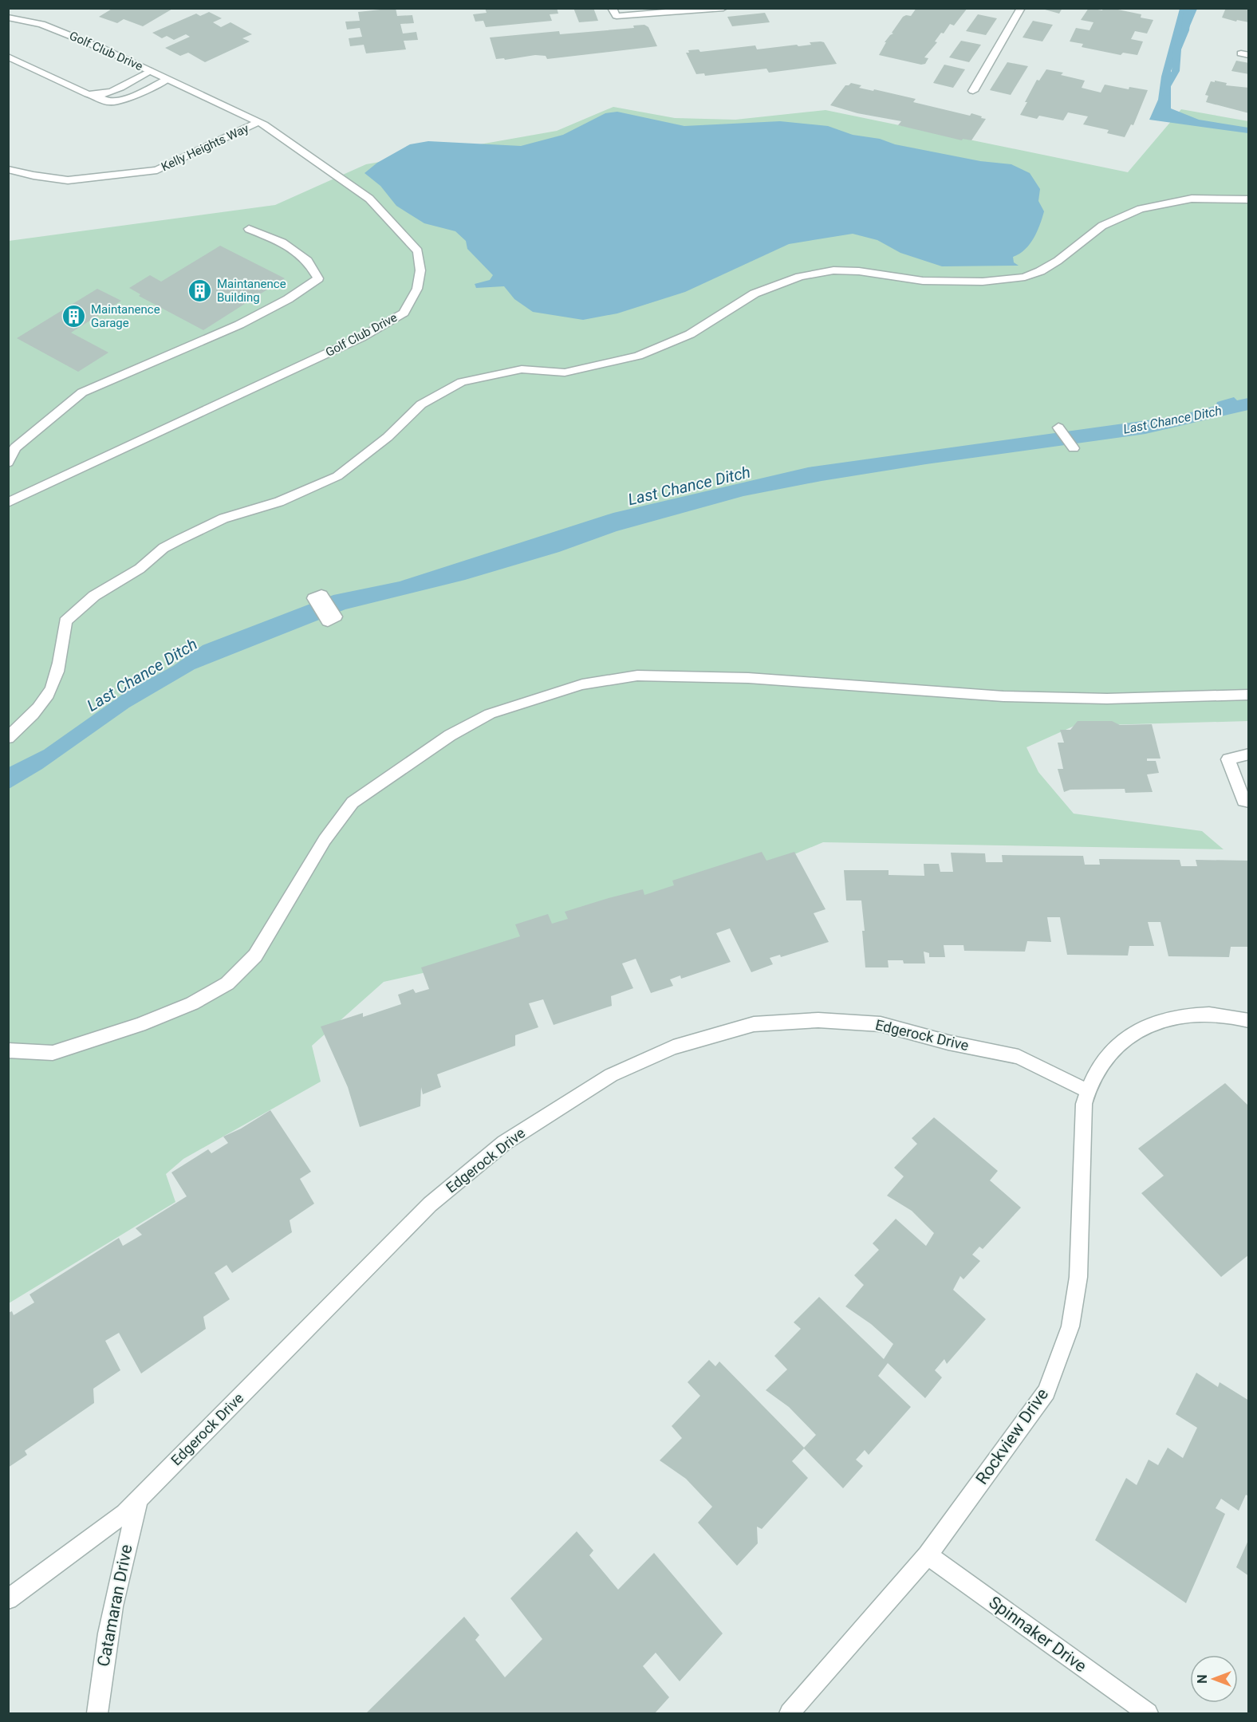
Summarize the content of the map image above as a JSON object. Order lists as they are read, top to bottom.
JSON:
{
  "streets": {
    "street": [
      "Golf Club Drive",
      "Kelly Heights Way",
      "Edgerock Drive",
      "Rockview Drive",
      "Catamaran Drive",
      "Spinnaker Drive"
    ]
  },
  "crossings": [
    ["Golf Club Drive", "Kelly Heights Way"],
    ["Edgerock Drive", "Rockview Drive"],
    ["Edgerock Drive", "Catamaran Drive"],
    ["Rockview Drive", "Spinnaker Drive"]
  ],
  "water": ["Last Chance Ditch"],
  "places": {
    "building": ["Maintanence Building", "Maintanence Garage"]
  },
  "north": "left"
}
